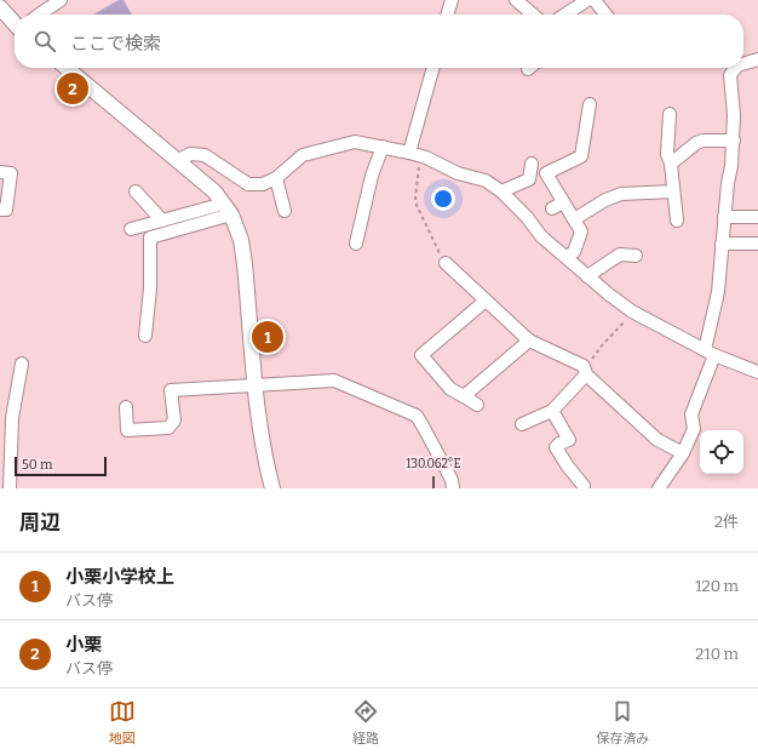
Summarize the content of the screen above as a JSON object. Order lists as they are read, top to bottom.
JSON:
{
  "scale_bar": "50 m",
  "page": {
    "search": "ここで検索",
    "pins": ["2", "1"],
    "scale": "50 m",
    "heading": ["周辺", "2件"],
    "list": [
      {
        "mark": "1",
        "name": "小栗小学校上",
        "note": "バス停",
        "value": "120 m"
      },
      {
        "mark": "2",
        "name": "小栗",
        "note": "バス停",
        "value": "210 m"
      }
    ],
    "nav": ["地図", "経路", "保存済み"]
  },
  "coordinates": ["130.062°E"]
}
